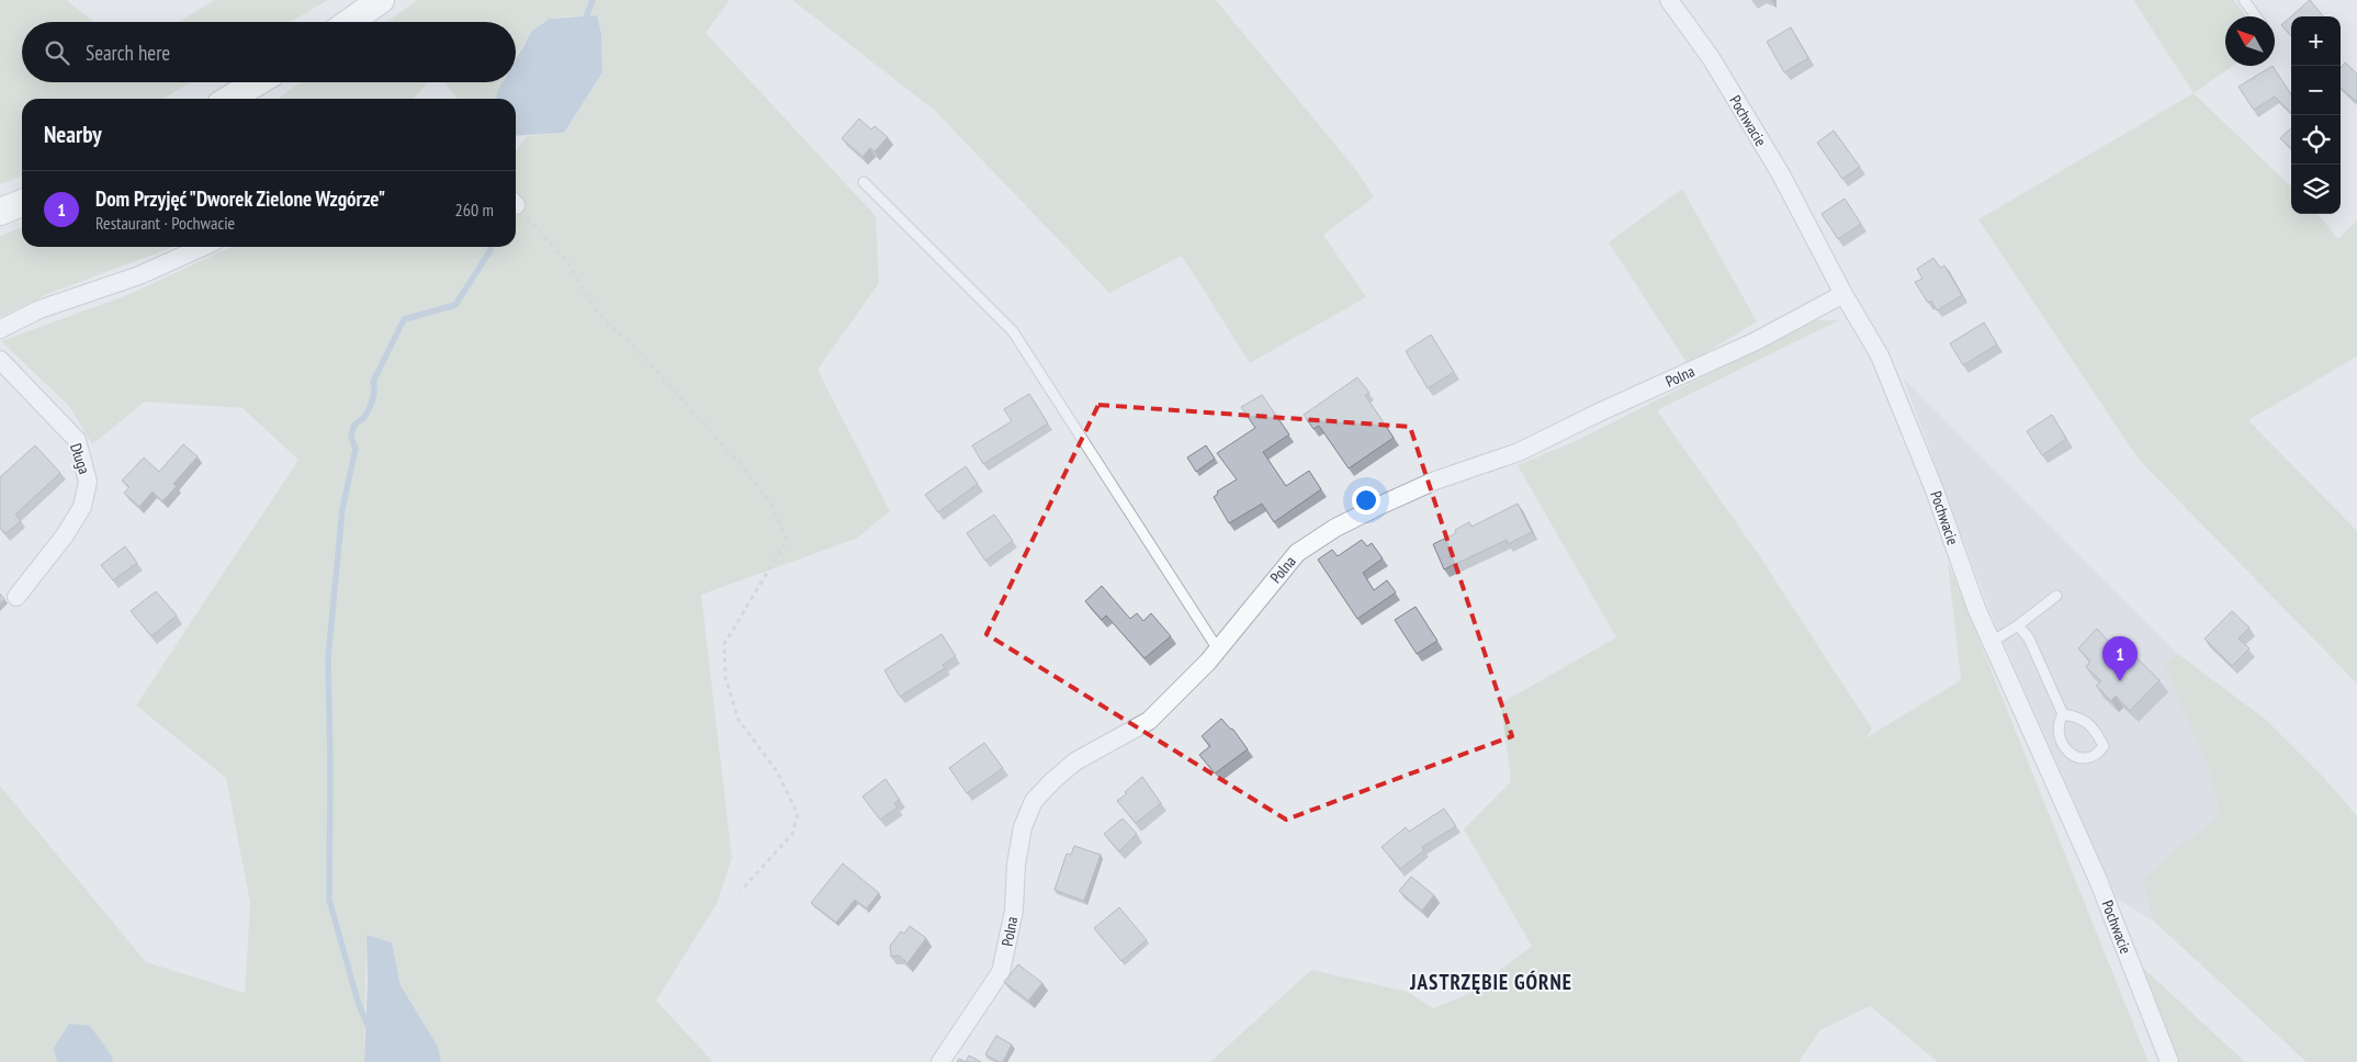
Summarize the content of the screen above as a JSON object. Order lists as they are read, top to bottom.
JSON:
{
  "streets": {
    "street": ["Pochwacie", "Polna", "Długa"]
  },
  "crossings": [
    ["Pochwacie", "Polna"]
  ],
  "districts": ["JASTRZĘBIE GÓRNE"],
  "north": "top left",
  "page": {
    "map_buttons": ["+", "−"],
    "search": "Search here",
    "heading": "Nearby",
    "list": [
      {
        "mark": "1",
        "name": "Dom Przyjęć \"Dworek Zielone Wzgórze\"",
        "note": "Restaurant · Pochwacie",
        "value": "260 m"
      }
    ],
    "pins": "1"
  }
}
